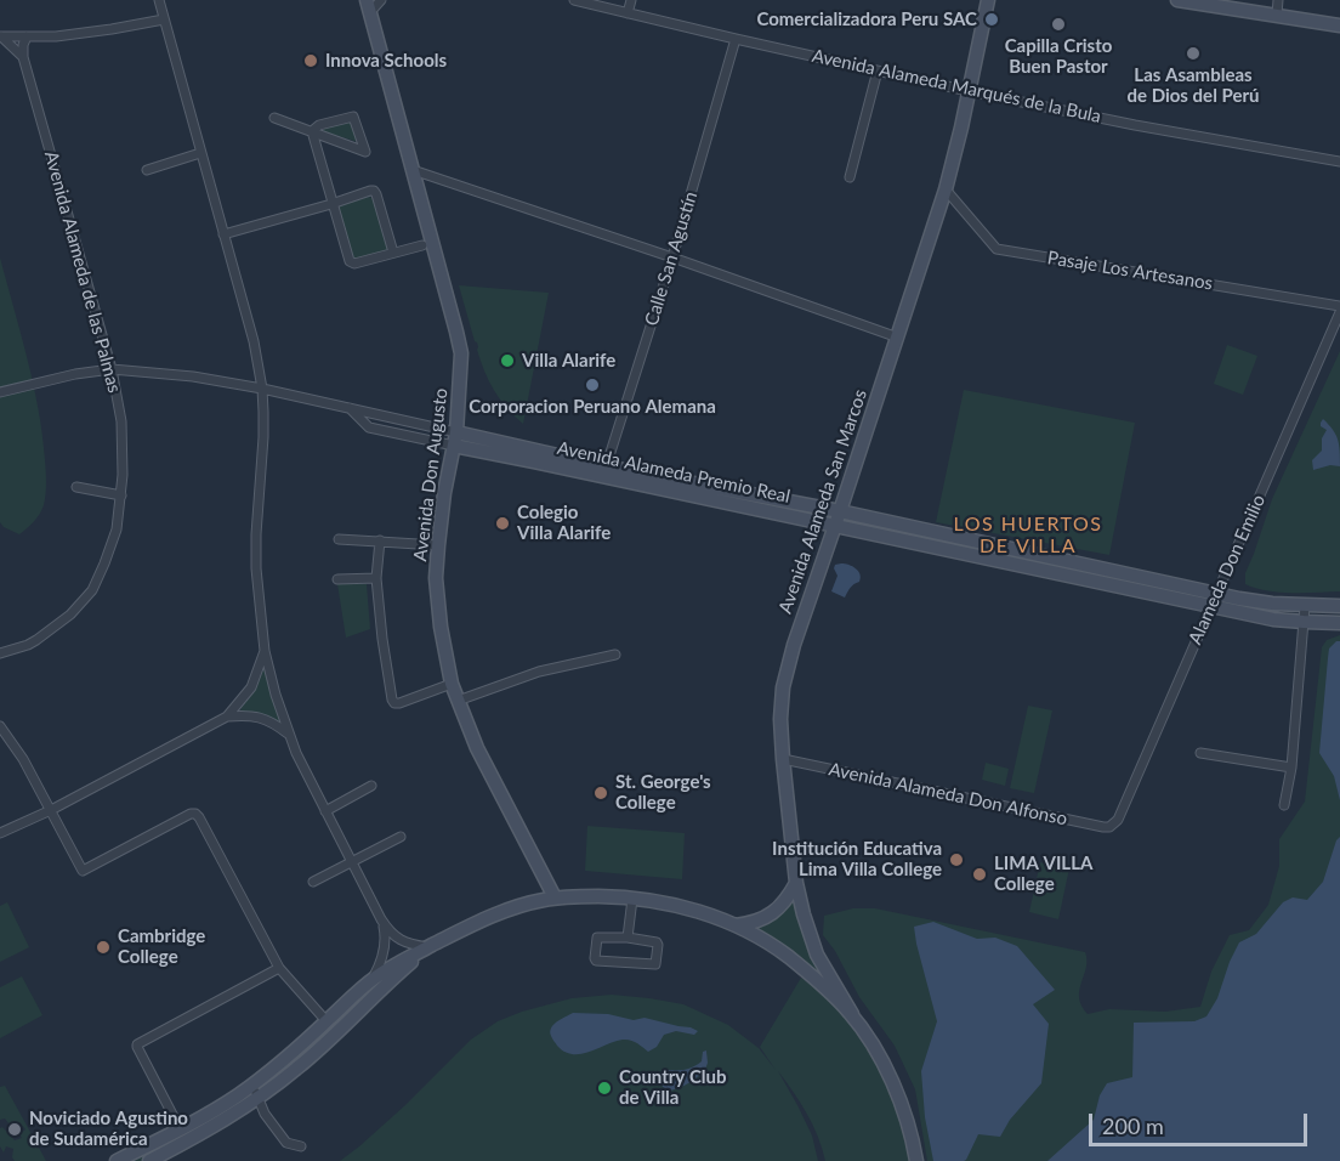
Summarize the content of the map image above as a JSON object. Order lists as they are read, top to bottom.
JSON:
{
  "streets": {
    "street": [
      "Avenida Alameda Marqués de la Bula",
      "Calle San Agustín",
      "Pasaje Los Artesanos",
      "Avenida Alameda de las Palmas",
      "Avenida Alameda Premio Real",
      "Avenida Don Augusto",
      "Avenida Alameda San Marcos",
      "Alameda Don Emilio",
      "Avenida Alameda Don Alfonso"
    ]
  },
  "crossings": [
    ["Avenida Alameda Marqués de la Bula", "Calle San Agustín"],
    ["Avenida Alameda Marqués de la Bula", "Avenida Alameda San Marcos"],
    ["Calle San Agustín", "Avenida Alameda Premio Real"],
    ["Pasaje Los Artesanos", "Avenida Alameda San Marcos"],
    ["Avenida Alameda de las Palmas", "Avenida Alameda Premio Real"],
    ["Avenida Alameda Premio Real", "Avenida Don Augusto"],
    ["Avenida Alameda Premio Real", "Avenida Alameda San Marcos"],
    ["Avenida Alameda Premio Real", "Alameda Don Emilio"],
    ["Avenida Alameda San Marcos", "Avenida Alameda Don Alfonso"],
    ["Alameda Don Emilio", "Avenida Alameda Don Alfonso"]
  ],
  "districts": ["LOS HUERTOS DE VILLA"],
  "places": [
    "Comercializadora Peru SAC",
    "Capilla Cristo Buen Pastor",
    "Las Asambleas de Dios del Perú",
    "Innova Schools",
    "Villa Alarife",
    "Corporacion Peruano Alemana",
    "Colegio Villa Alarife",
    "St. George's College",
    "Institución Educativa Lima Villa College",
    "LIMA VILLA College",
    "Cambridge College",
    "Country Club de Villa",
    "Noviciado Agustino de Sudamérica"
  ],
  "scale_bar": "200 m"
}
